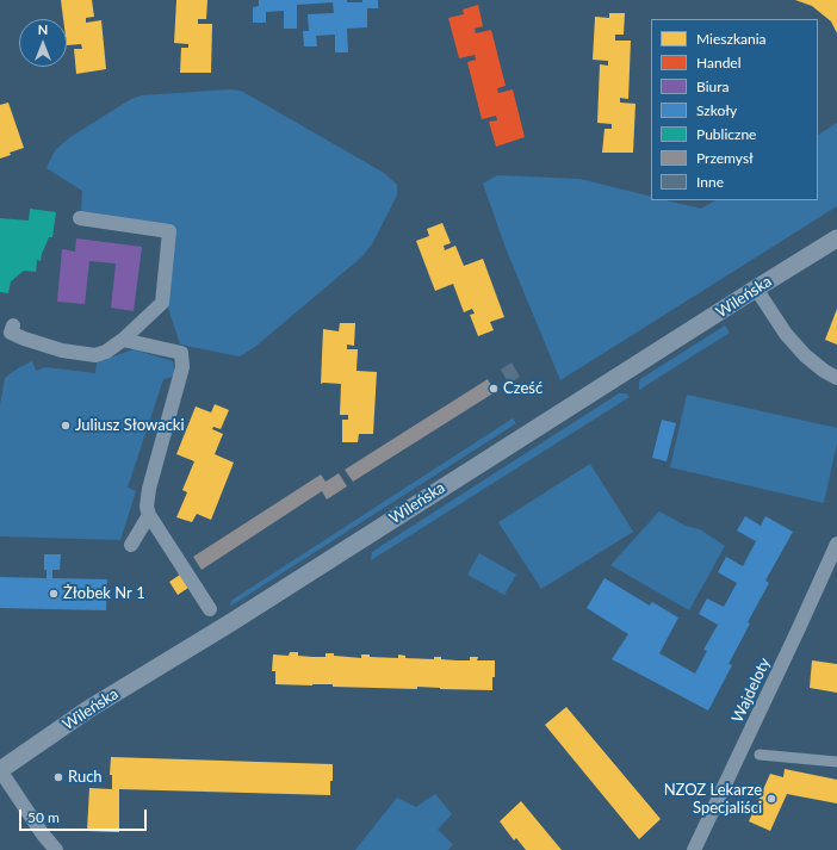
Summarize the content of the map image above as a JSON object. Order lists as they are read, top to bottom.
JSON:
{
  "streets": {
    "street": ["Wileńska", "Wajdeloty"]
  },
  "places": [
    "Cześć",
    "Juliusz Słowacki",
    "Żłobek Nr 1",
    "Ruch",
    "NZOZ Lekarze Specjaliści"
  ],
  "legend": [
    "Mieszkania",
    "Handel",
    "Biura",
    "Szkoły",
    "Publiczne",
    "Przemysł",
    "Inne"
  ],
  "scale_bar": "50 m",
  "north": "top"
}
